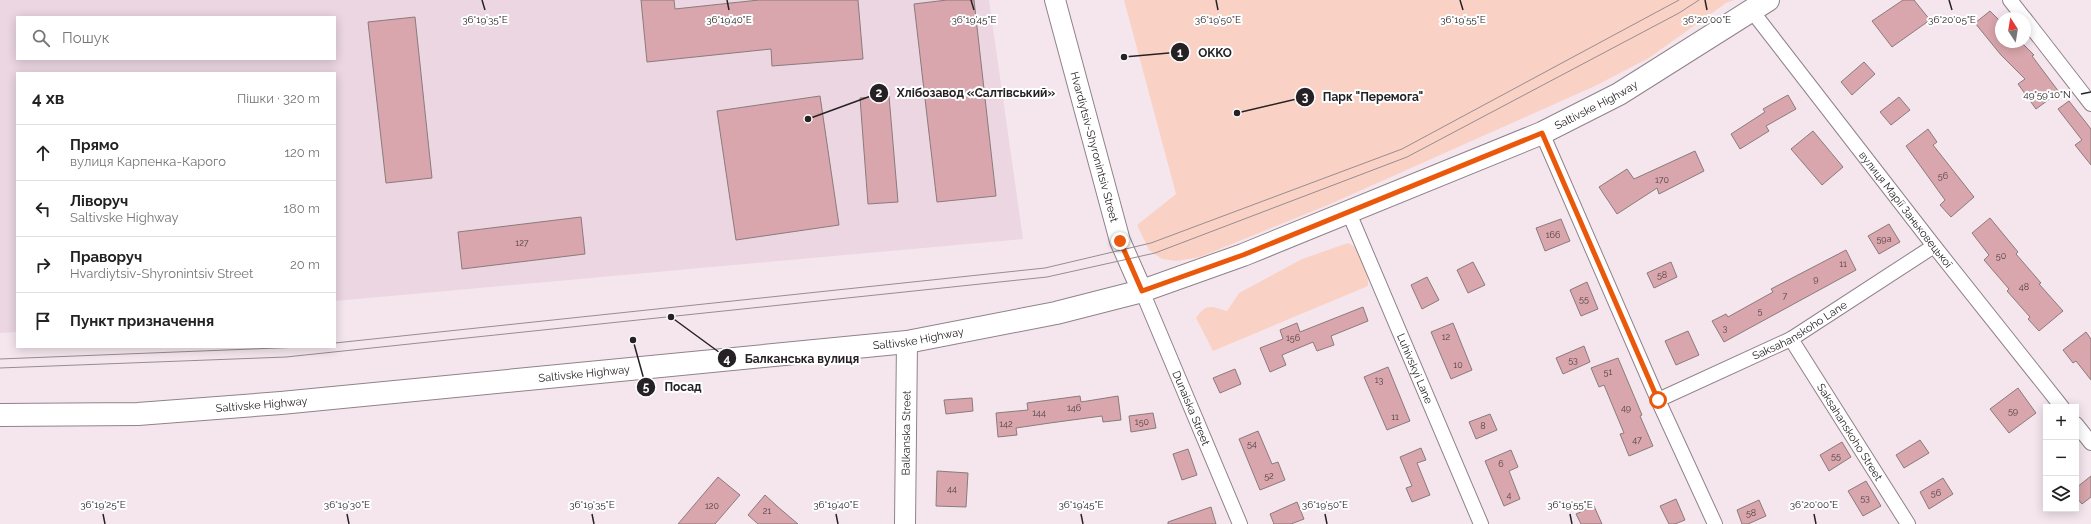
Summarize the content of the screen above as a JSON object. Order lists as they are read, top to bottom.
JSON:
{
  "streets": {
    "main road": ["Saltivske Highway", "Hvardiytsiv-Shyronintsiv Street", "Balkanska Street"],
    "street": [
      "вулиця Марії Заньковецької",
      "Saksahanskoho Lane",
      "Luhivskyi Lane",
      "Dunaiska Street",
      "Saksahanskoho Street"
    ]
  },
  "crossings": [
    ["Saltivske Highway", "Hvardiytsiv-Shyronintsiv Street"],
    ["Saltivske Highway", "вулиця Марії Заньковецької"],
    ["Saltivske Highway", "Luhivskyi Lane"],
    ["Saltivske Highway", "Dunaiska Street"],
    ["Saltivske Highway", "Balkanska Street"],
    ["Hvardiytsiv-Shyronintsiv Street", "Dunaiska Street"],
    ["вулиця Марії Заньковецької", "Saksahanskoho Lane"],
    ["Saksahanskoho Lane", "Saksahanskoho Street"]
  ],
  "places": [
    "OKKO",
    "Парк \"Перемога\"",
    "Хлібозавод «Салтівський»",
    "Балканська вулиця",
    "Посад"
  ],
  "house_numbers": [
    "56",
    "170",
    "166",
    "59а",
    "127",
    "50",
    "11",
    "58",
    "9",
    "48",
    "7",
    "55",
    "5",
    "3",
    "12",
    "156",
    "53",
    "10",
    "51",
    "13",
    "146",
    "49",
    "59",
    "144",
    "11",
    "150",
    "142",
    "8",
    "47",
    "54",
    "55",
    "6",
    "52",
    "44",
    "56",
    "4",
    "53",
    "120",
    "21",
    "58"
  ],
  "north": "top",
  "page": {
    "search": "Пошук",
    "heading": ["4 хв", "Пішки · 320 m"],
    "list": [
      ["Прямо", "вулиця Карпенка-Карого", "120 m"],
      ["Ліворуч", "Saltivske Highway", "180 m"],
      ["Праворуч", "Hvardiytsiv-Shyronintsiv Street", "20 m"],
      "Пункт призначення"
    ],
    "map_buttons": ["+", "−"]
  },
  "coordinates": [
    "36°19'35\"E",
    "36°19'40\"E",
    "36°19'45\"E",
    "36°19'50\"E",
    "36°19'55\"E",
    "36°20'00\"E",
    "36°20'05\"E",
    "49°59'10\"N",
    "36°19'25\"E",
    "36°19'30\"E"
  ]
}
